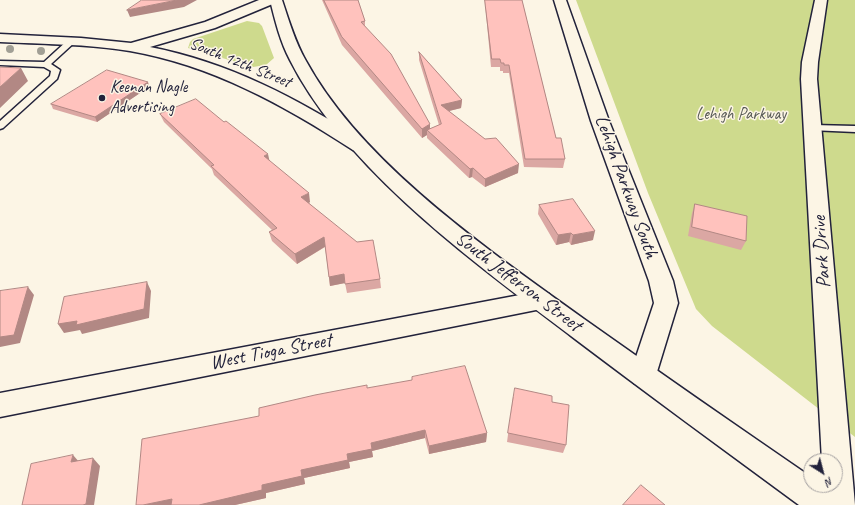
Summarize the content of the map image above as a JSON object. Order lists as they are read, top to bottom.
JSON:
{
  "streets": {
    "street": [
      "South 12th Street",
      "Lehigh Parkway South",
      "Park Drive",
      "South Jefferson Street",
      "West Tioga Street"
    ]
  },
  "crossings": [
    ["South 12th Street", "South Jefferson Street"],
    ["Lehigh Parkway South", "South Jefferson Street"],
    ["South Jefferson Street", "West Tioga Street"]
  ],
  "parks": ["Lehigh Parkway"],
  "places": ["Keenan Nagle Advertising"],
  "north": "bottom right"
}
